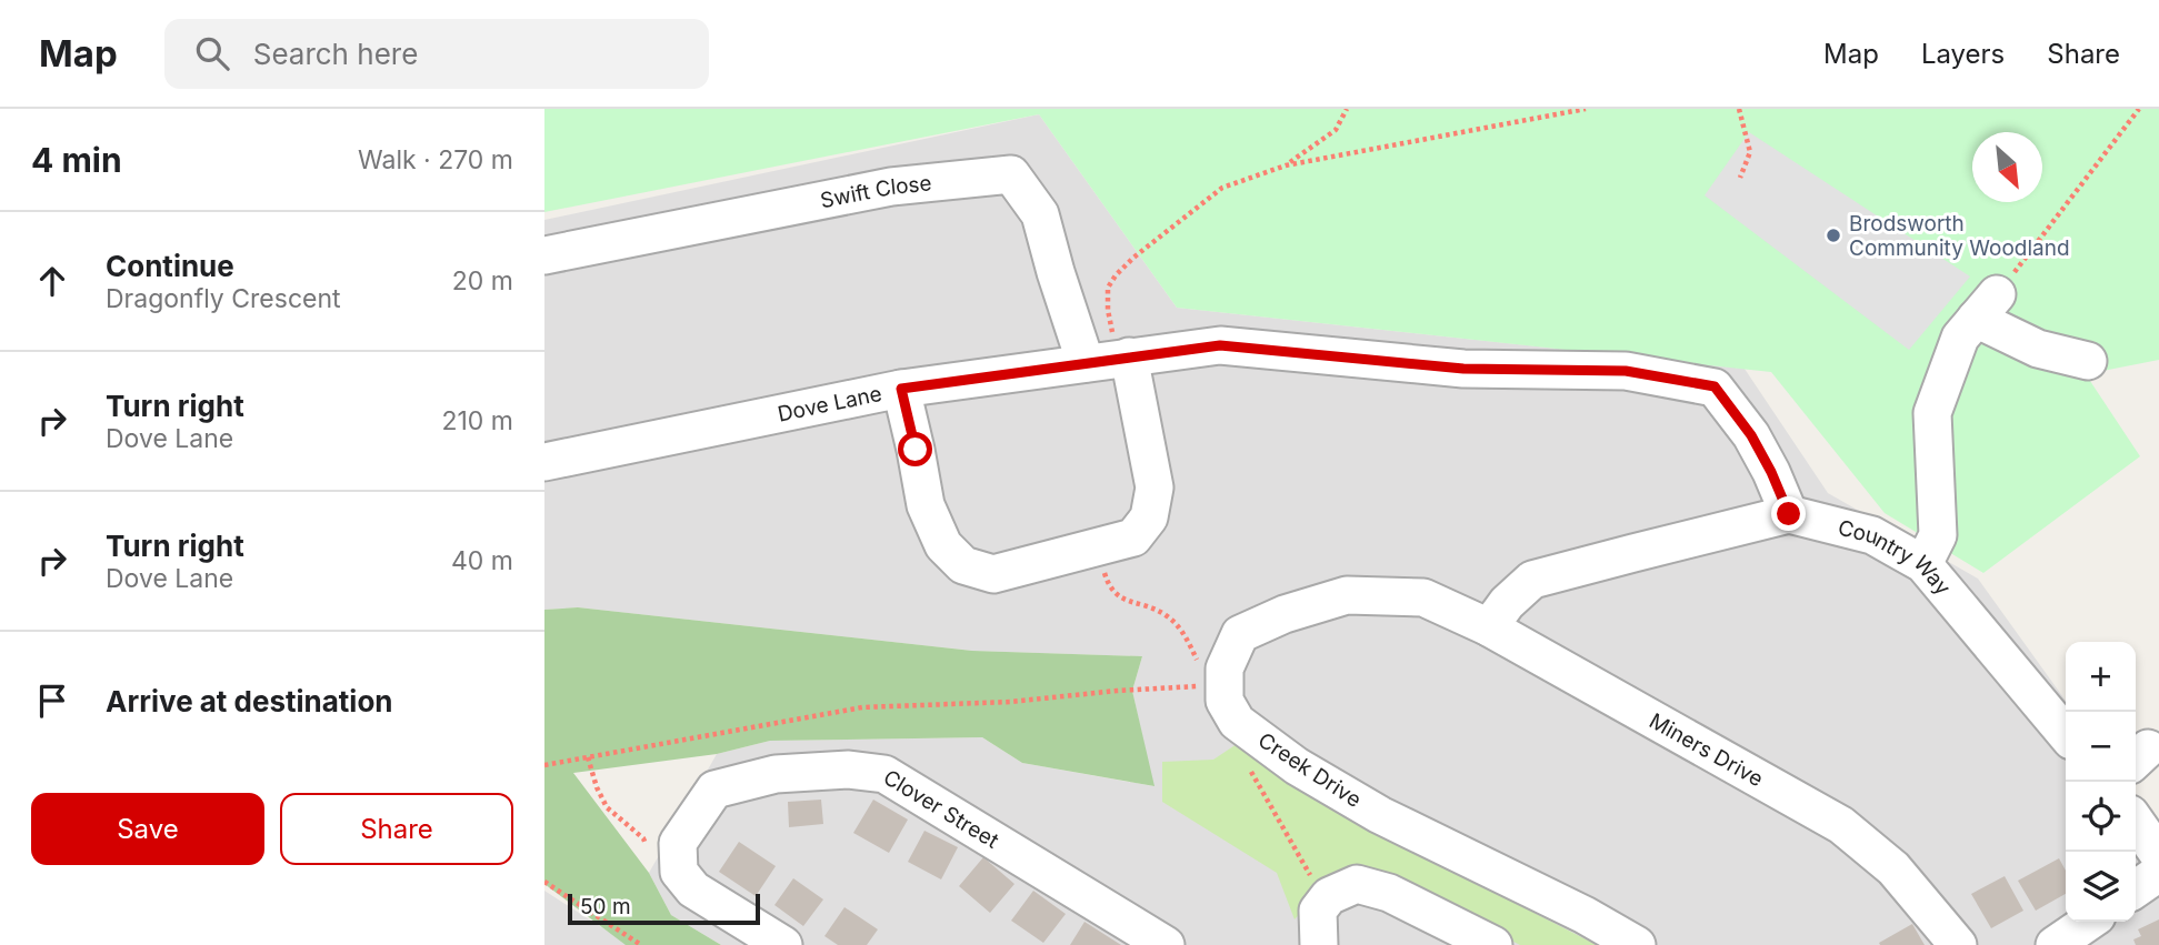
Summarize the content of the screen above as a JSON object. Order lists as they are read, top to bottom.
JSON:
{
  "streets": {
    "street": [
      "Swift Close",
      "Dove Lane",
      "Country Way",
      "Miners Drive",
      "Creek Drive",
      "Clover Street"
    ]
  },
  "crossings": [
    ["Swift Close", "Dove Lane"],
    ["Dove Lane", "Country Way"],
    ["Country Way", "Miners Drive"],
    ["Miners Drive", "Creek Drive"]
  ],
  "places": ["Brodsworth Community Woodland"],
  "scale_bar": "50 m",
  "north": "bottom right",
  "page": {
    "header": "Map",
    "search": "Search here",
    "nav": ["Map", "Layers", "Share"],
    "heading": ["4 min", "Walk · 270 m"],
    "list": [
      ["Continue", "Dragonfly Crescent", "20 m"],
      ["Turn right", "Dove Lane", "210 m"],
      ["Turn right", "Dove Lane", "40 m"],
      "Arrive at destination"
    ],
    "map_buttons": ["+", "−"],
    "buttons": ["Save", "Share"],
    "scale": "50 m"
  }
}
